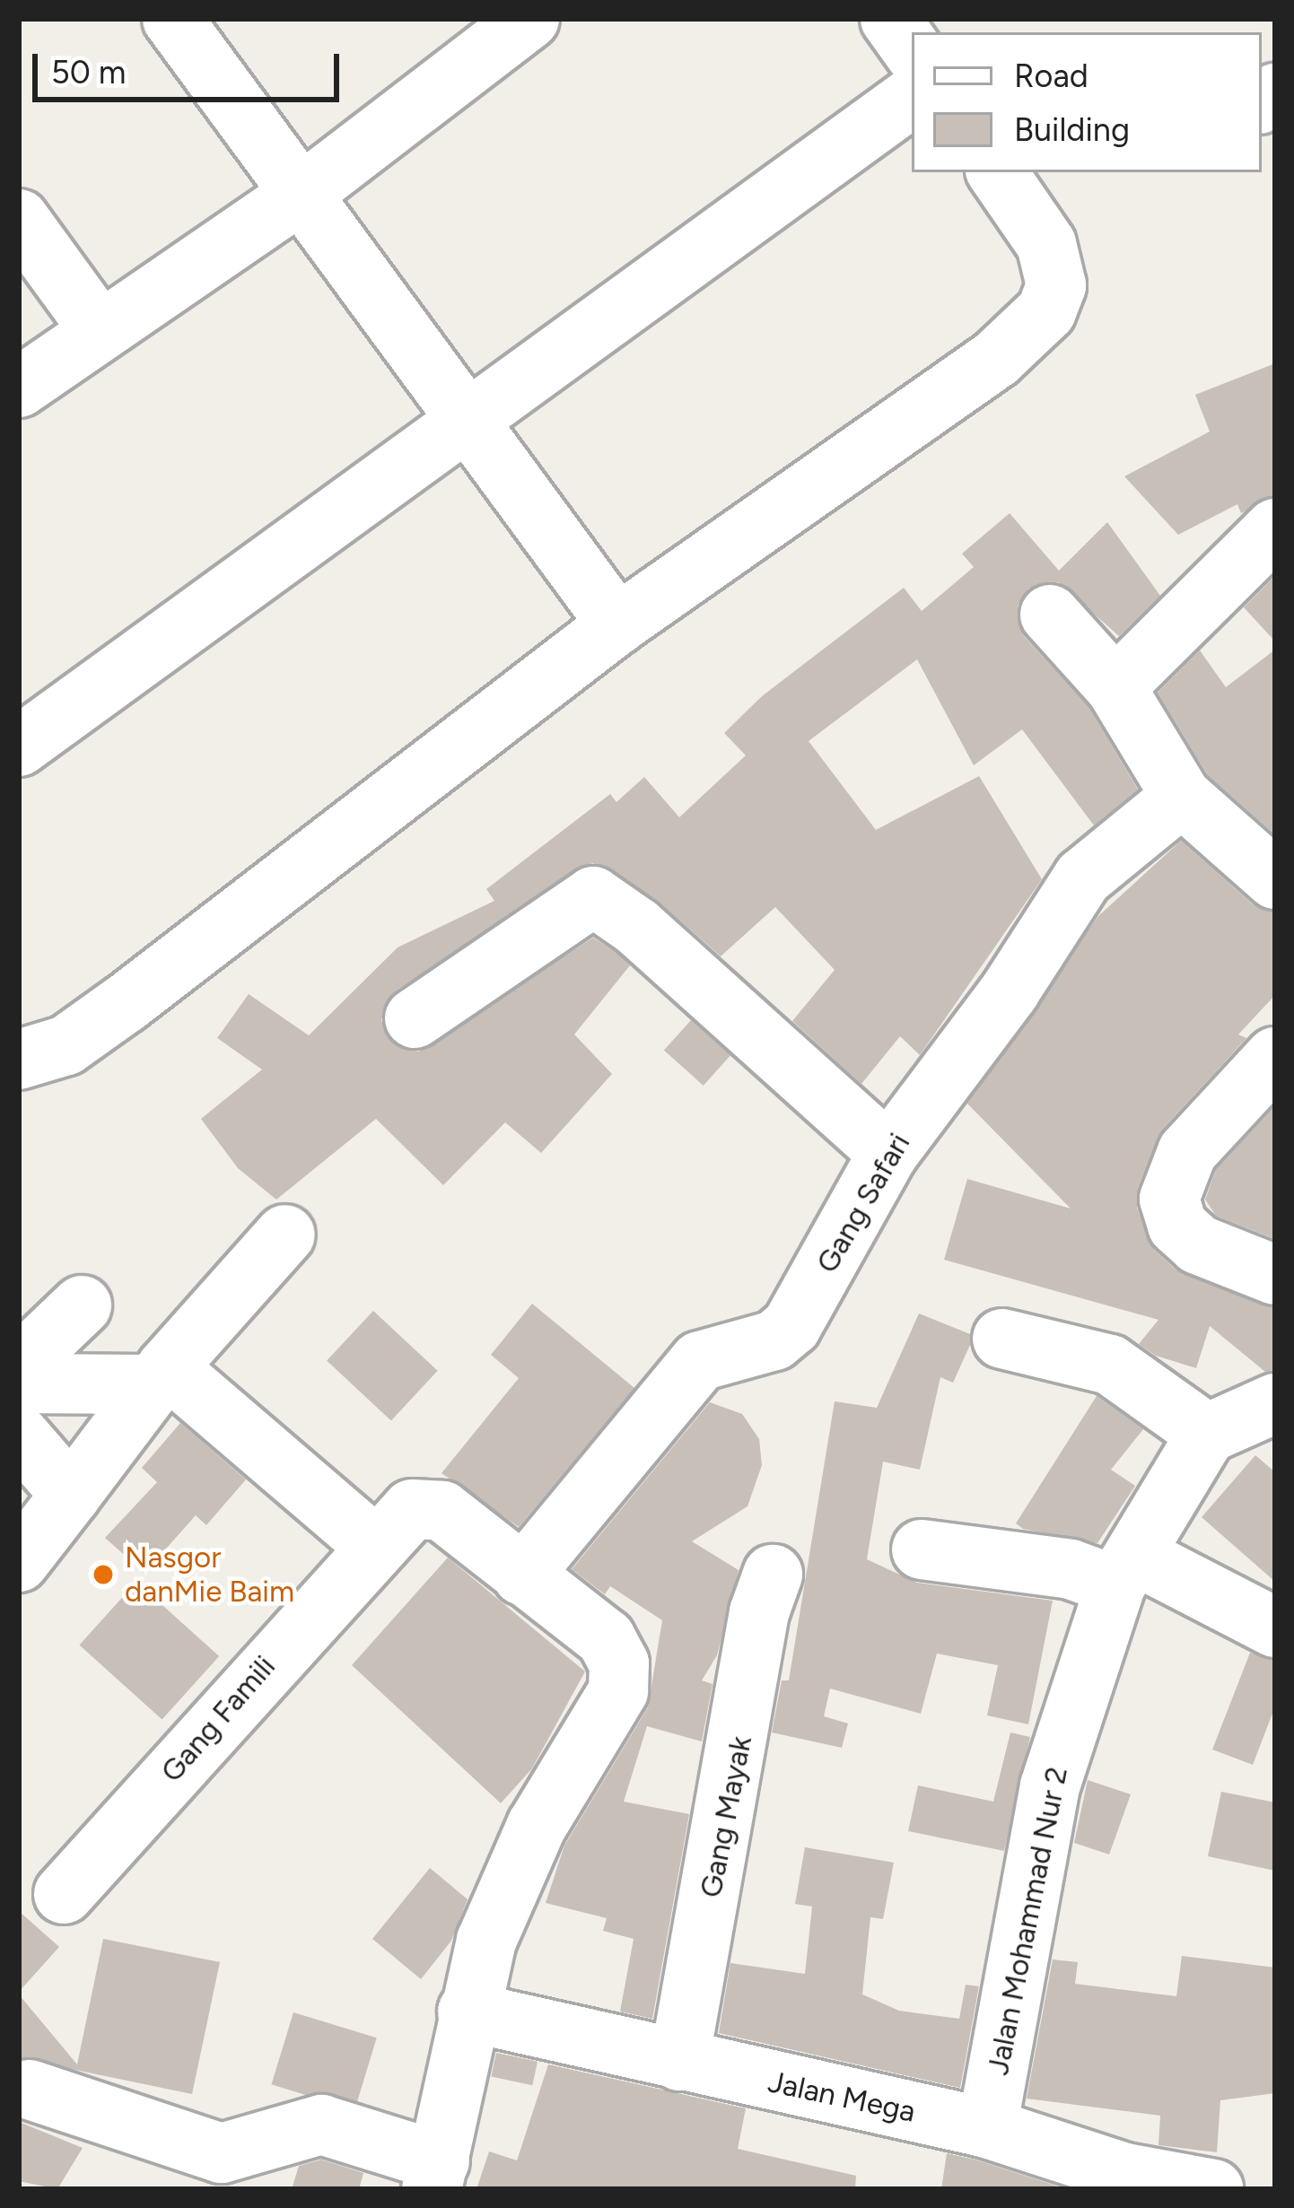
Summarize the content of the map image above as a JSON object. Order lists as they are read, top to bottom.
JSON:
{
  "streets": {
    "street": [
      "Gang Safari",
      "Gang Famili",
      "Gang Mayak",
      "Jalan Mohammad Nur 2",
      "Jalan Mega"
    ]
  },
  "crossings": [
    ["Gang Safari", "Gang Famili"],
    ["Gang Mayak", "Jalan Mega"],
    ["Jalan Mohammad Nur 2", "Jalan Mega"]
  ],
  "places": ["Nasgor danMie Baim"],
  "legend": ["Road", "Building"],
  "scale_bar": "50 m"
}
